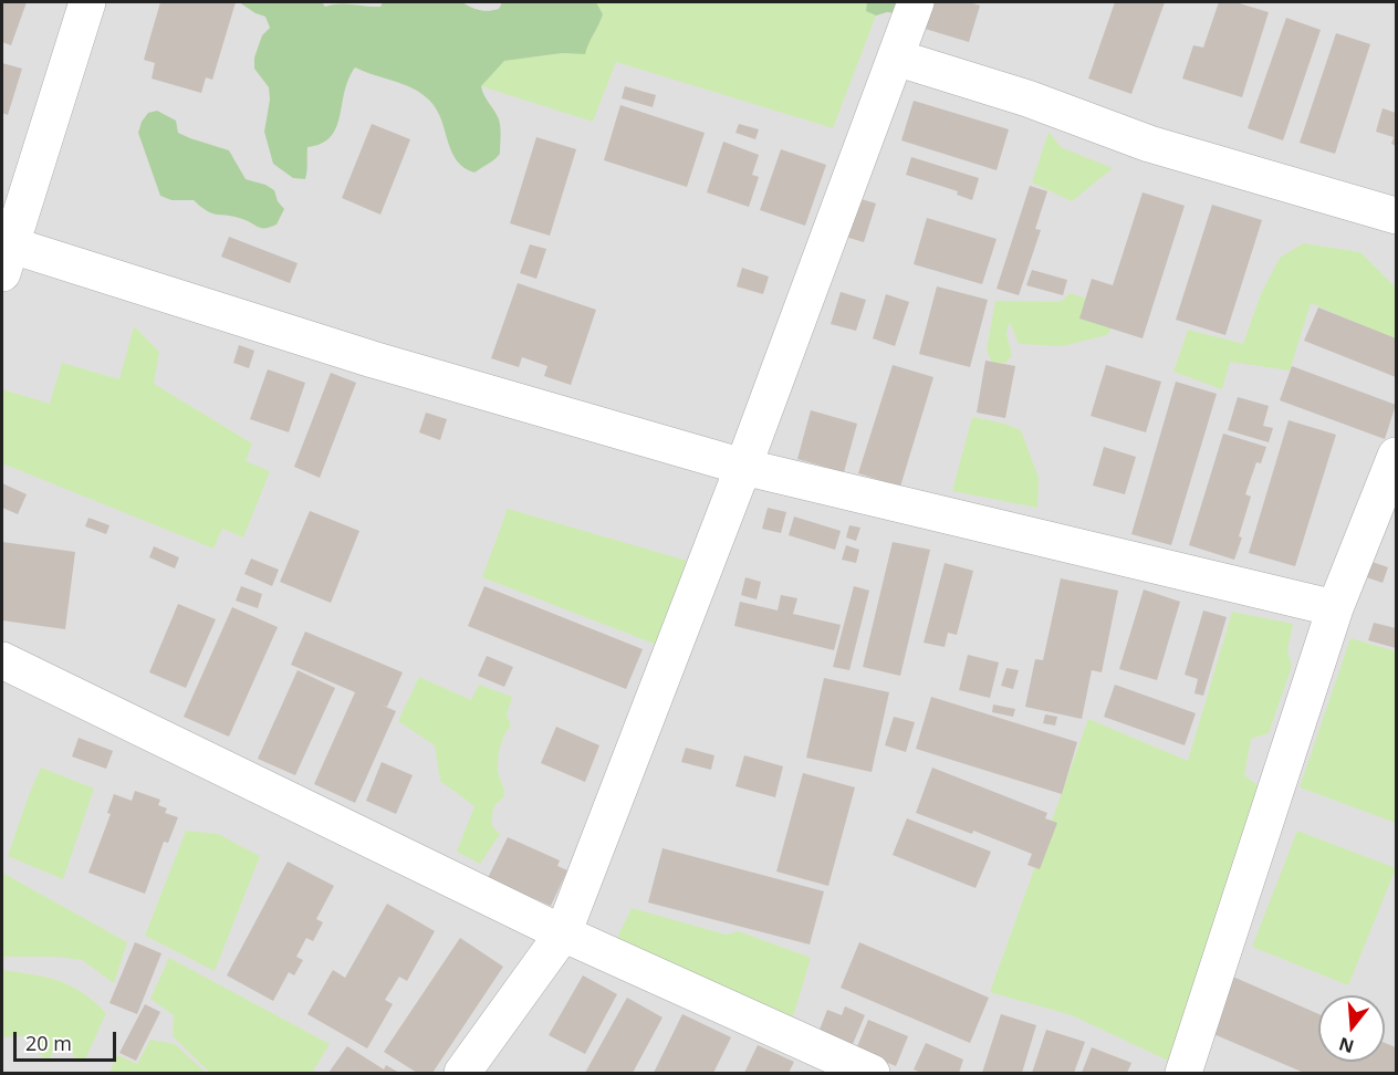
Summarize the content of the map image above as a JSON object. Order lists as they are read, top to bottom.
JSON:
{
  "scale_bar": "20 m",
  "north": "bottom"
}
